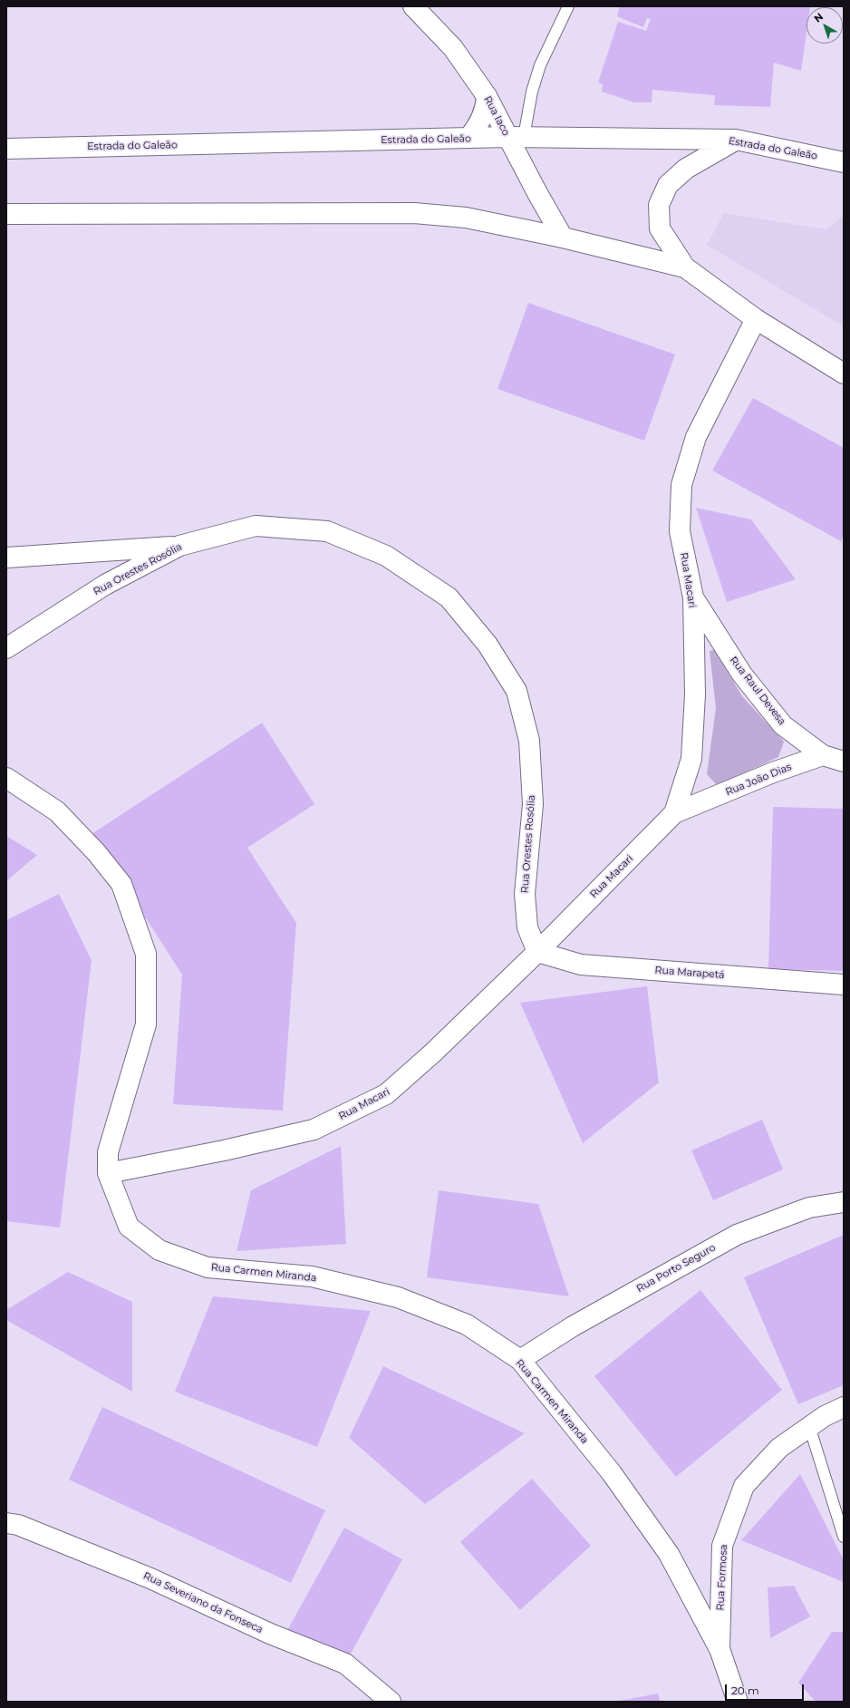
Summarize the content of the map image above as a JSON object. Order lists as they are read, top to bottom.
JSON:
{
  "streets": {
    "street": [
      "Rua Iaco",
      "Estrada do Galeão",
      "Rua Orestes Rosólia",
      "Rua Macari",
      "Rua Raul Devesa",
      "Rua João Dias",
      "Rua Marapetá",
      "Rua Porto Seguro",
      "Rua Carmen Miranda",
      "Rua Formosa",
      "Rua Severiano da Fonseca"
    ]
  },
  "crossings": [
    ["Rua Iaco", "Estrada do Galeão"],
    ["Rua Orestes Rosólia", "Rua Macari"],
    ["Rua Orestes Rosólia", "Rua Marapetá"],
    ["Rua Macari", "Rua Raul Devesa"],
    ["Rua Macari", "Rua João Dias"],
    ["Rua Macari", "Rua Marapetá"],
    ["Rua Macari", "Rua Carmen Miranda"],
    ["Rua Raul Devesa", "Rua João Dias"],
    ["Rua Porto Seguro", "Rua Carmen Miranda"],
    ["Rua Carmen Miranda", "Rua Formosa"]
  ],
  "scale_bar": "20 m",
  "north": "top left"
}
